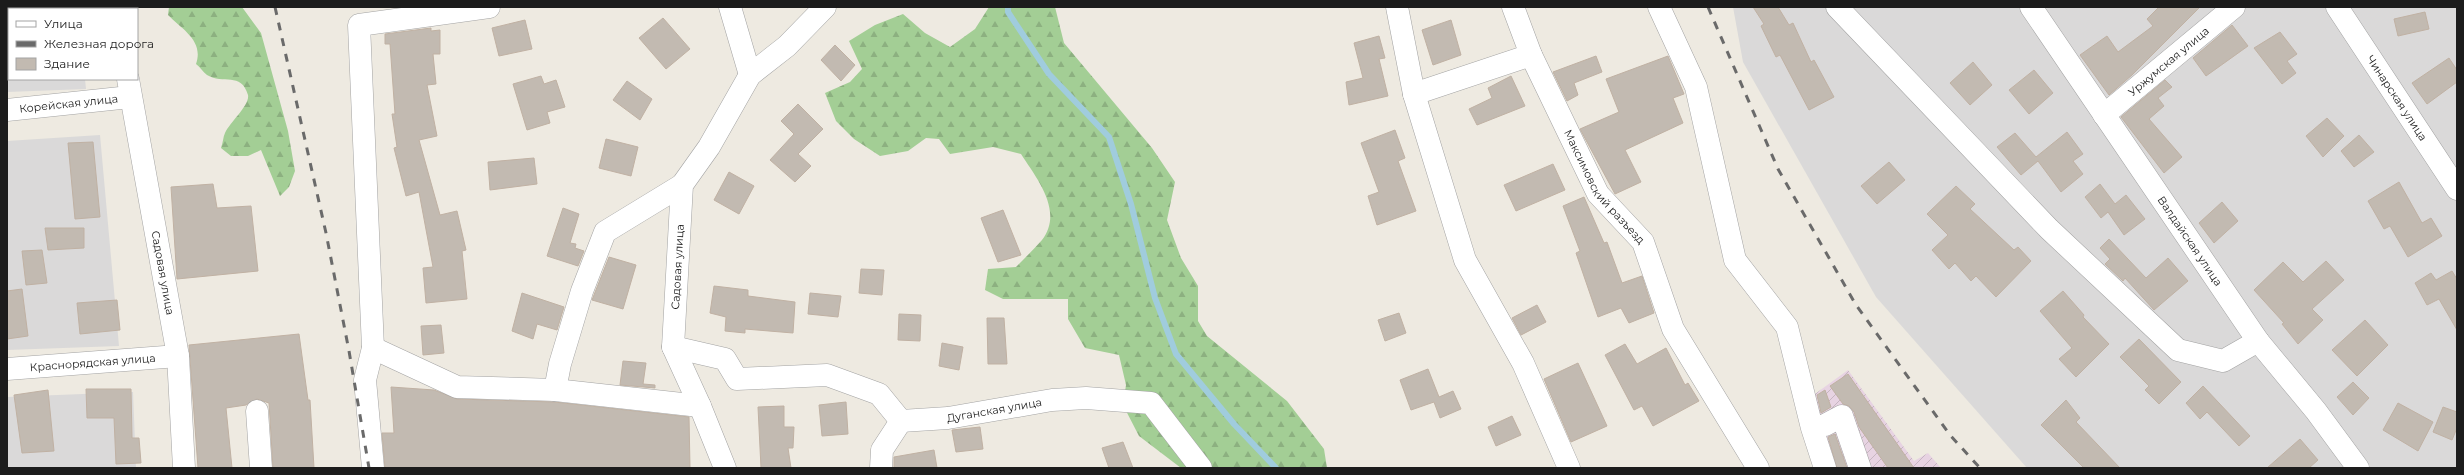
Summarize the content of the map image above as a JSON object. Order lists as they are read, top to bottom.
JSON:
{
  "streets": {
    "street": [
      "Уржумская улица",
      "Чинарская улица",
      "Корейская улица",
      "Максимовский разъезд",
      "Валдайская улица",
      "Садовая улица",
      "Краснорядская улица",
      "Дуганская улица"
    ]
  },
  "crossings": [
    ["Уржумская улица", "Валдайская улица"],
    ["Корейская улица", "Садовая улица"],
    ["Садовая улица", "Краснорядская улица"]
  ],
  "legend": ["Улица", "Железная дорога", "Здание"]
}
